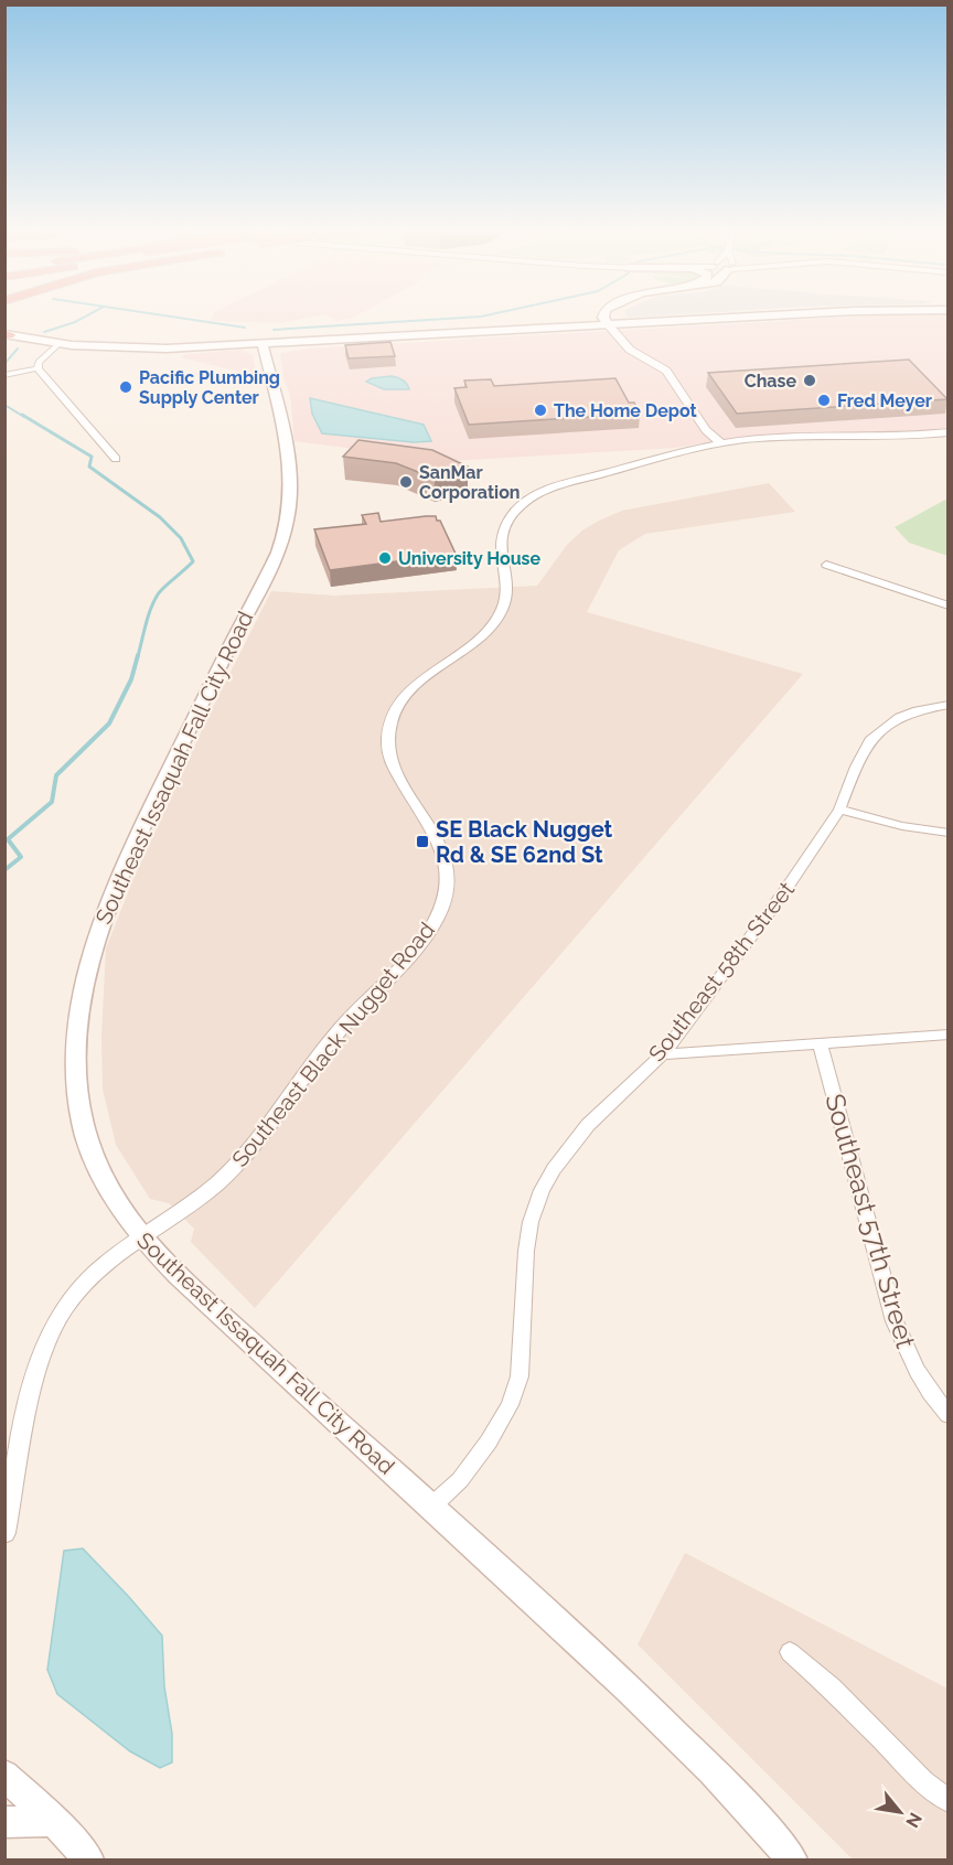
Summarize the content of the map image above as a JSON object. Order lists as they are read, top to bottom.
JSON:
{
  "streets": {
    "main road": ["Southeast Issaquah Fall City Road"],
    "street": ["Southeast 58th Street", "Southeast Black Nugget Road", "Southeast 57th Street"]
  },
  "crossings": [
    ["Southeast Issaquah Fall City Road", "Southeast 58th Street"],
    ["Southeast Issaquah Fall City Road", "Southeast Black Nugget Road"]
  ],
  "places": {
    "other": [
      "Chase",
      "Pacific Plumbing Supply Center",
      "Fred Meyer",
      "The Home Depot",
      "SanMar Corporation",
      "University House"
    ],
    "transit": ["SE Black Nugget Rd & SE 62nd St"]
  },
  "north": "bottom right"
}
